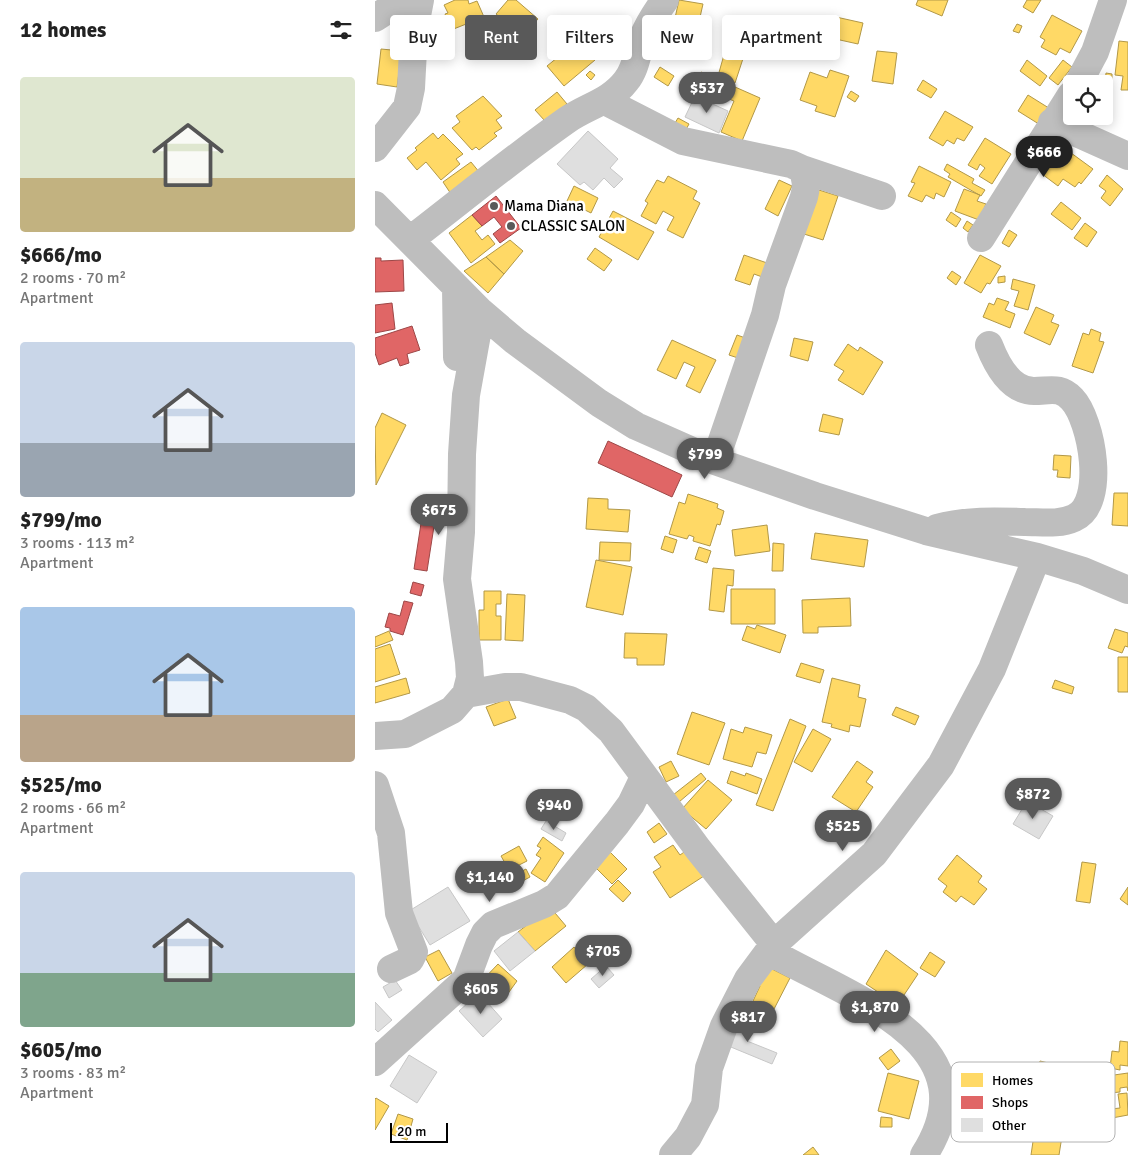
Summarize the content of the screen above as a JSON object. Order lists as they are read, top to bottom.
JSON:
{
  "places": ["Mama Diana", "CLASSIC SALON"],
  "legend": ["Homes", "Shops", "Other"],
  "scale_bar": "20 m",
  "page": {
    "heading": "12 homes",
    "chip": [
      "Buy",
      "Rent",
      "Filters",
      "New",
      "Apartment"
    ],
    "list": [
      {
        "name": "$666/mo",
        "note": "2 rooms · 70 m² · Apartment"
      },
      {
        "name": "$799/mo",
        "note": "3 rooms · 113 m² · Apartment"
      },
      {
        "name": "$525/mo",
        "note": "2 rooms · 66 m² · Apartment"
      },
      {
        "name": "$605/mo",
        "note": "3 rooms · 83 m² · Apartment"
      }
    ],
    "price": [
      "$537",
      "$666",
      "$799",
      "$675",
      "$872",
      "$940",
      "$525",
      "$1,140",
      "$705",
      "$605",
      "$1,870",
      "$817"
    ],
    "scale": "20 m"
  }
}
